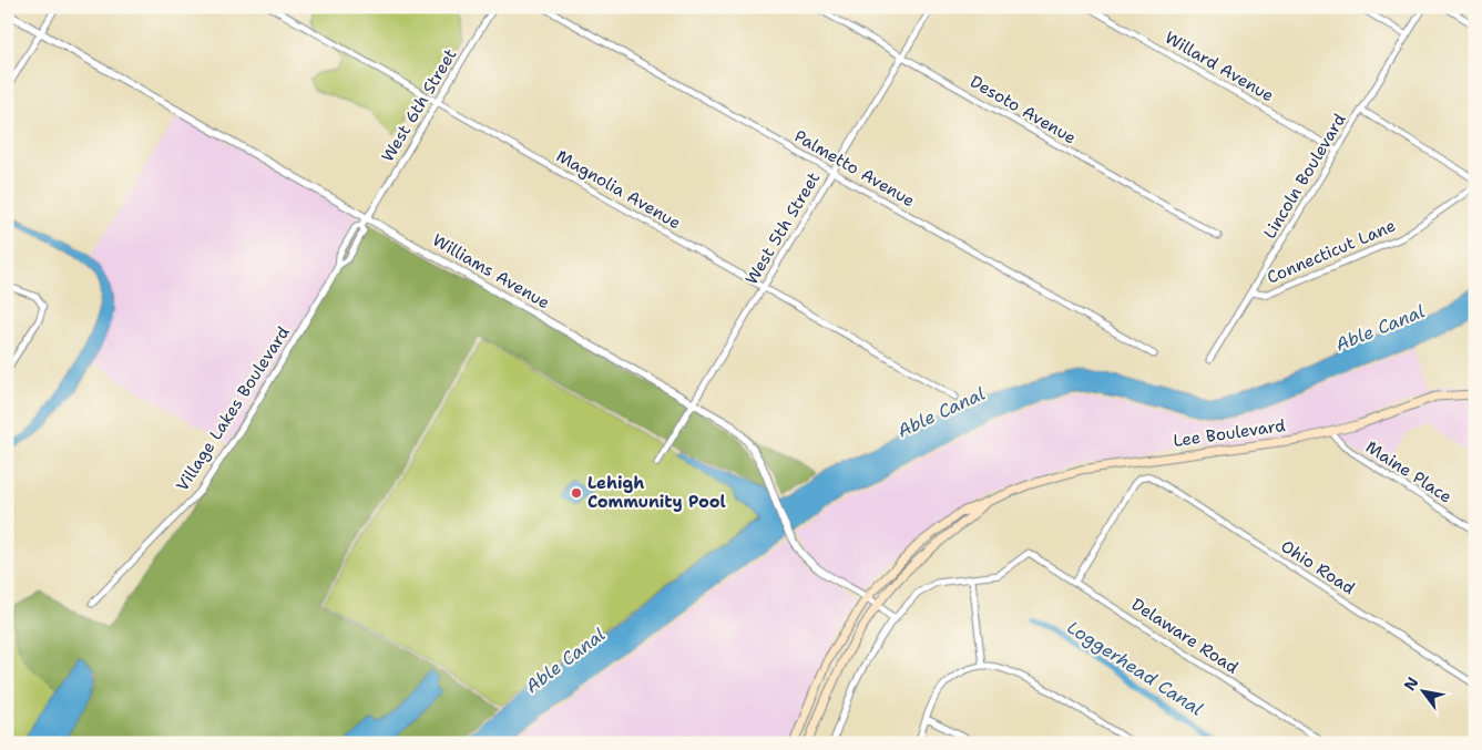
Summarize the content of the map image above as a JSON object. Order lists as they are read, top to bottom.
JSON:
{
  "streets": {
    "main road": ["Lee Boulevard"],
    "street": [
      "Willard Avenue",
      "West 6th Street",
      "Desoto Avenue",
      "Palmetto Avenue",
      "Lincoln Boulevard",
      "Magnolia Avenue",
      "West 5th Street",
      "Connecticut Lane",
      "Williams Avenue",
      "Village Lakes Boulevard",
      "Maine Place",
      "Ohio Road",
      "Delaware Road"
    ]
  },
  "crossings": [
    ["Willard Avenue", "Lincoln Boulevard"],
    ["West 6th Street", "Magnolia Avenue"],
    ["West 6th Street", "Williams Avenue"],
    ["West 6th Street", "Village Lakes Boulevard"],
    ["Desoto Avenue", "West 5th Street"],
    ["Palmetto Avenue", "West 5th Street"],
    ["Lincoln Boulevard", "Connecticut Lane"],
    ["Magnolia Avenue", "West 5th Street"],
    ["West 5th Street", "Williams Avenue"],
    ["Williams Avenue", "Village Lakes Boulevard"],
    ["Williams Avenue", "Lee Boulevard"],
    ["Lee Boulevard", "Maine Place"],
    ["Ohio Road", "Delaware Road"]
  ],
  "water": ["Able Canal", "Loggerhead Canal"],
  "places": ["Lehigh Community Pool"],
  "north": "top left"
}
